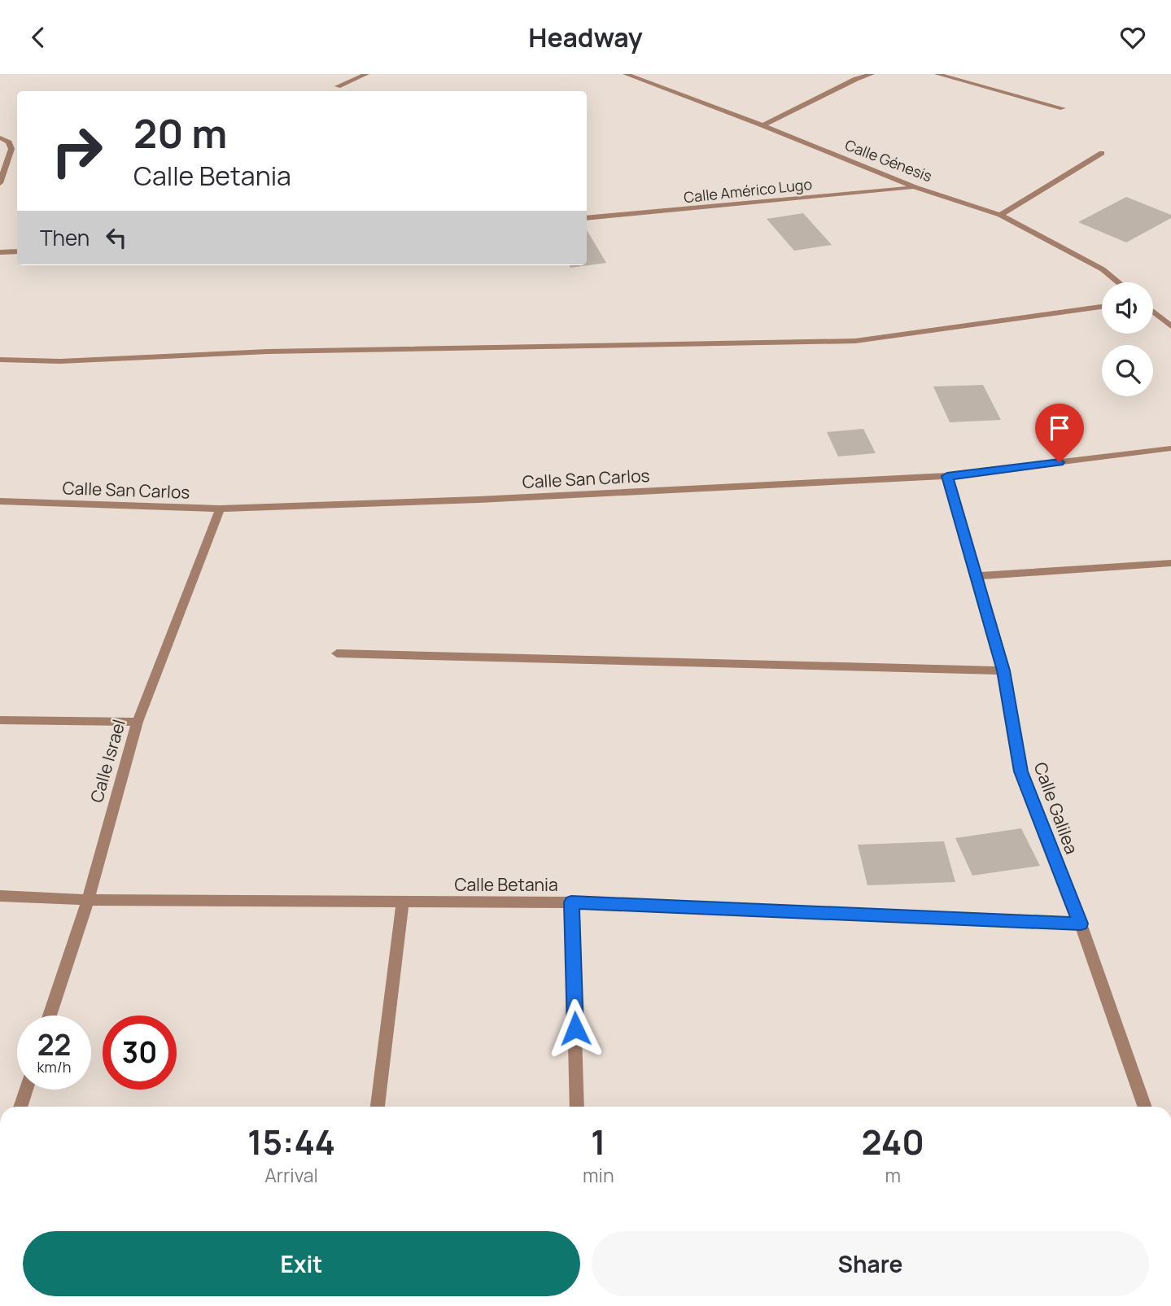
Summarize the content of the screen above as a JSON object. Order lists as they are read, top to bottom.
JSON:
{
  "streets": {
    "street": [
      "Calle Génesis",
      "Calle Américo Lugo",
      "Calle San Carlos",
      "Calle Israel",
      "Calle Galilea",
      "Calle Betania"
    ]
  },
  "crossings": [
    ["Calle Génesis", "Calle Américo Lugo"],
    ["Calle San Carlos", "Calle Israel"],
    ["Calle San Carlos", "Calle Galilea"],
    ["Calle Israel", "Calle Betania"],
    ["Calle Galilea", "Calle Betania"]
  ],
  "page": {
    "header": "Headway",
    "turn": ["20 m", "Calle Betania"],
    "then": "Then",
    "speed": "22 km/h",
    "limit": "30",
    "eta": [
      "15:44",
      "Arrival",
      "1",
      "min",
      "240",
      "m"
    ],
    "buttons": ["Exit", "Share"]
  }
}
